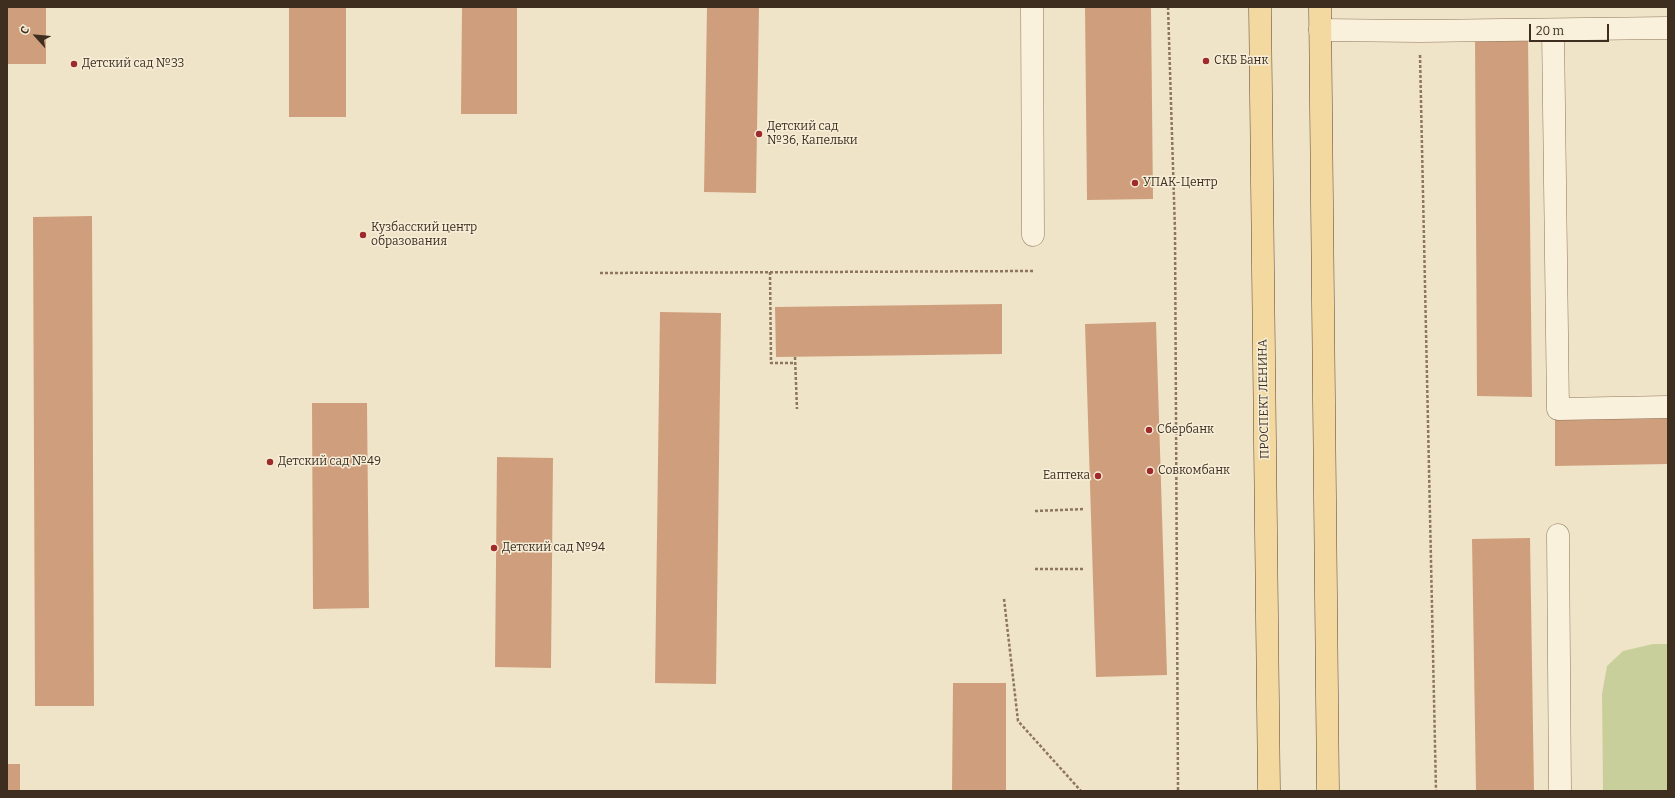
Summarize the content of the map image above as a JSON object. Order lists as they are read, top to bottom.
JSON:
{
  "streets": {
    "main road": ["ПРОСПЕКТ ЛЕНИНА"]
  },
  "places": [
    "СКБ Банк",
    "Детский сад №33",
    "Детский сад №36, Капельки",
    "УПАК-Центр",
    "Кузбасский центр образования",
    "Сбербанк",
    "Детский сад №49",
    "Совкомбанк",
    "Еаптека",
    "Детский сад №94"
  ],
  "scale_bar": "20 m",
  "north": "top left"
}
